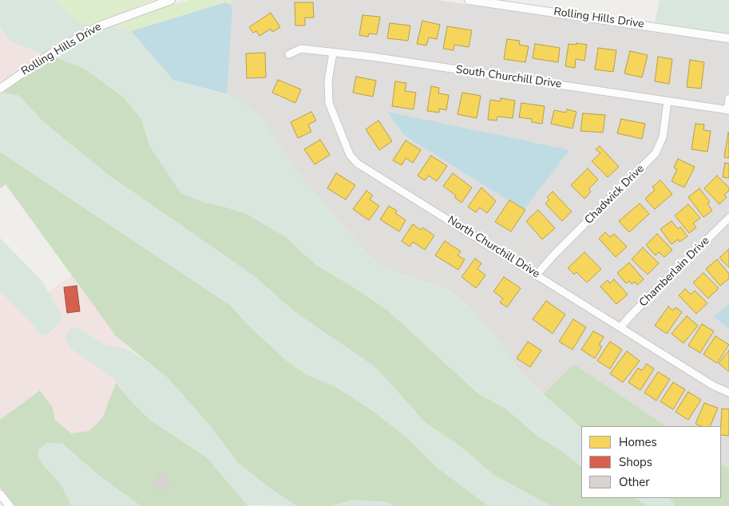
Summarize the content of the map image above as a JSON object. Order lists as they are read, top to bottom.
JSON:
{
  "streets": {
    "street": [
      "Rolling Hills Drive",
      "South Churchill Drive",
      "Chadwick Drive",
      "North Churchill Drive",
      "Chamberlain Drive"
    ]
  },
  "crossings": [
    ["South Churchill Drive", "Chadwick Drive"],
    ["South Churchill Drive", "North Churchill Drive"],
    ["Chadwick Drive", "North Churchill Drive"],
    ["North Churchill Drive", "Chamberlain Drive"]
  ],
  "legend": ["Homes", "Shops", "Other"]
}
